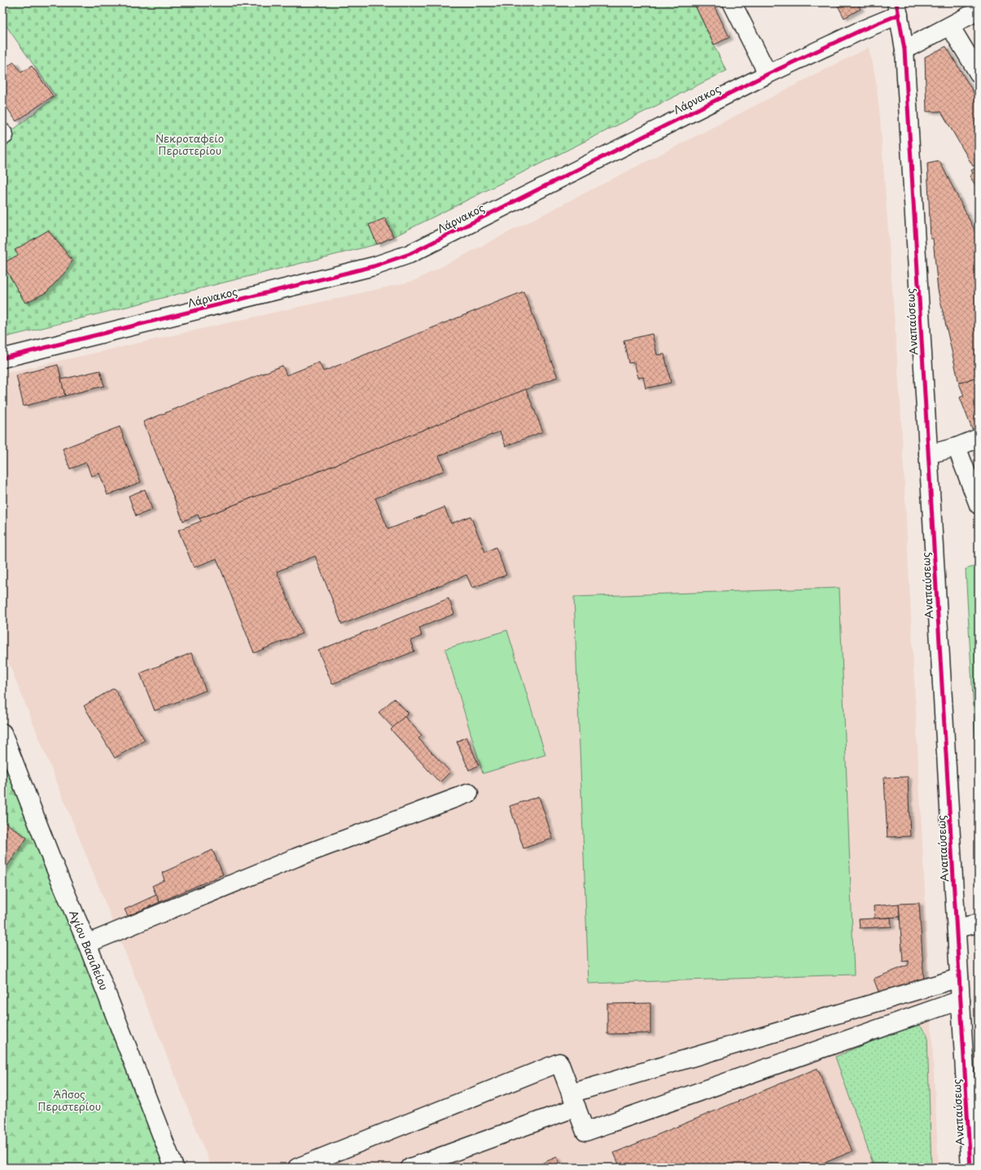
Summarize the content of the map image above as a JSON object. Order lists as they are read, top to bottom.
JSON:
{
  "streets": {
    "street": ["Λάρνακος", "Αναπαύσεως", "Αγίου Βασιλείου"]
  },
  "crossings": [
    ["Λάρνακος", "Αναπαύσεως"]
  ],
  "parks": ["Νεκροταφείο Περιστερίου", "Άλσος Περιστερίου"]
}
